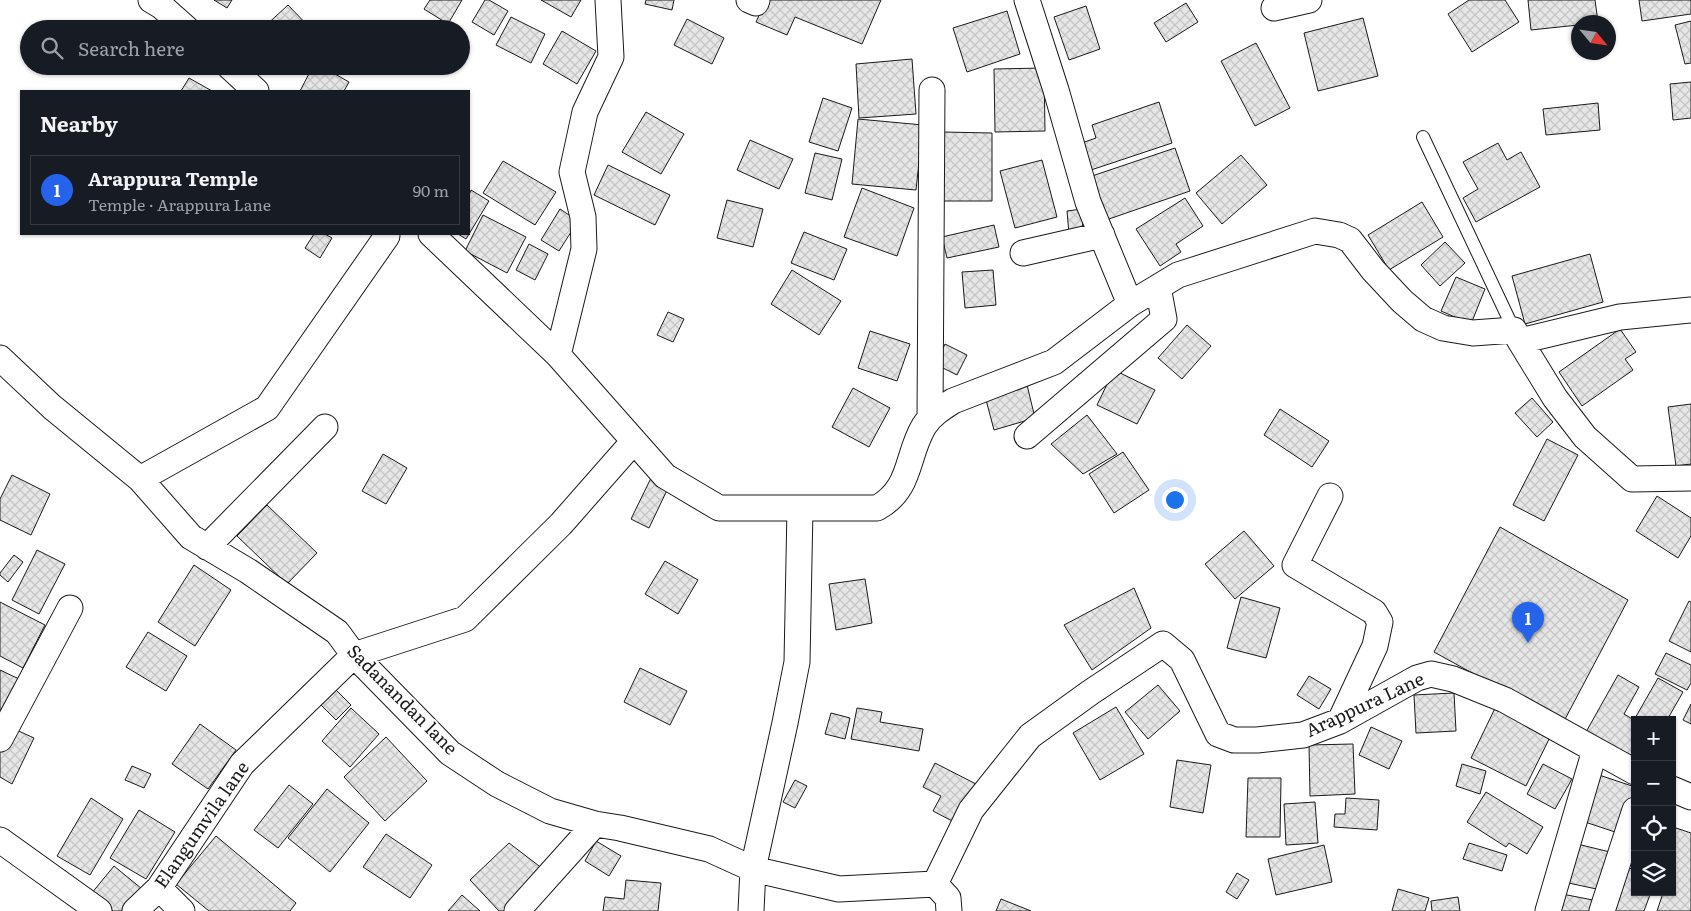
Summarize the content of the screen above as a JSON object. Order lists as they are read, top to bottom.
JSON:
{
  "streets": {
    "street": ["Sadanandan lane", "Arappura Lane", "Elangumvila lane"]
  },
  "crossings": [
    ["Sadanandan lane", "Arappura Lane"],
    ["Sadanandan lane", "Elangumvila lane"]
  ],
  "north": "bottom right",
  "page": {
    "search": "Search here",
    "heading": "Nearby",
    "list": [
      {
        "mark": "1",
        "name": "Arappura Temple",
        "note": "Temple · Arappura Lane",
        "value": "90 m"
      }
    ],
    "pins": "1",
    "map_buttons": ["+", "−"]
  }
}
